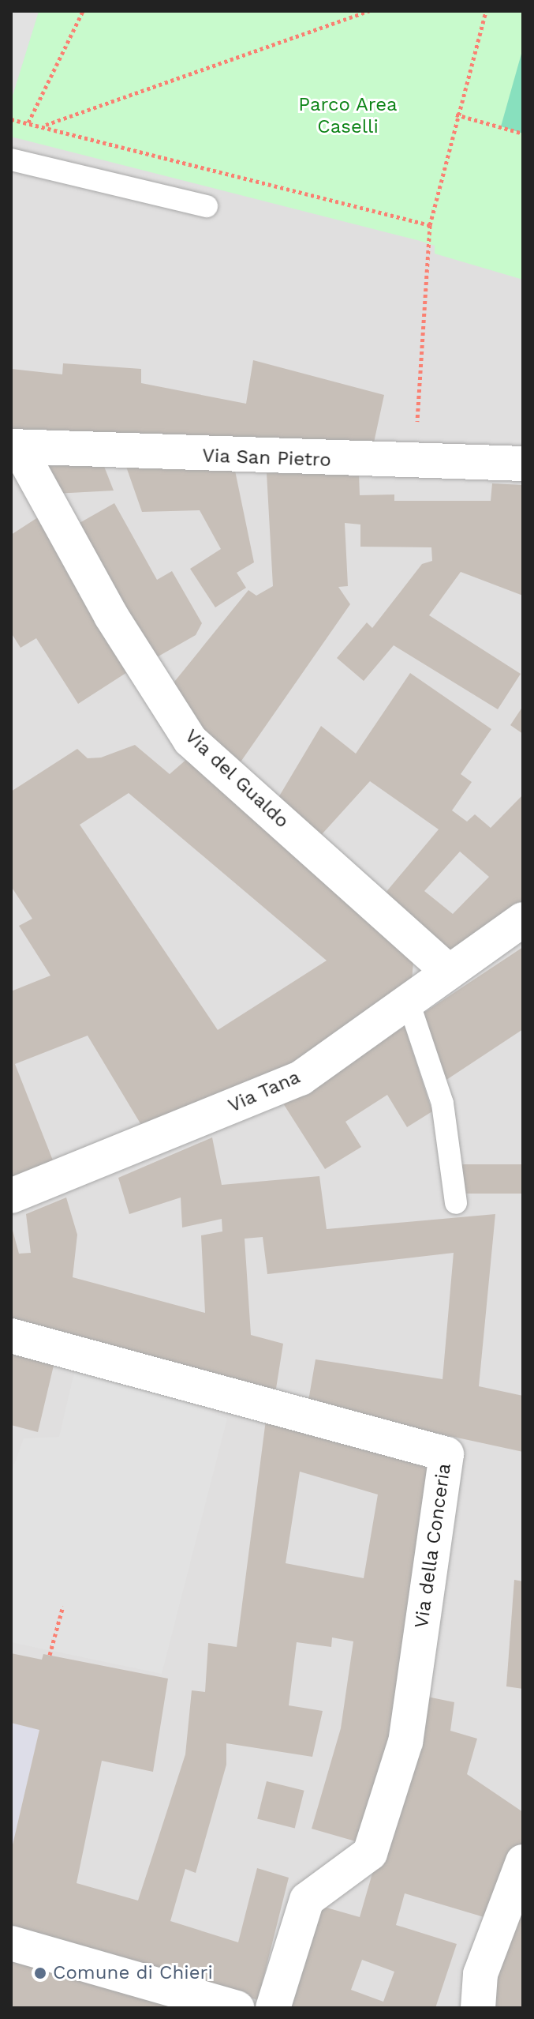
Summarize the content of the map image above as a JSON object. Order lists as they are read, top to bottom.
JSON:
{
  "streets": {
    "street": [
      "Via San Pietro",
      "Via del Gualdo",
      "Via Tana",
      "Via della Conceria"
    ]
  },
  "crossings": [
    ["Via San Pietro", "Via del Gualdo"],
    ["Via del Gualdo", "Via Tana"]
  ],
  "parks": ["Parco Area Caselli"],
  "places": ["Comune di Chieri"]
}
